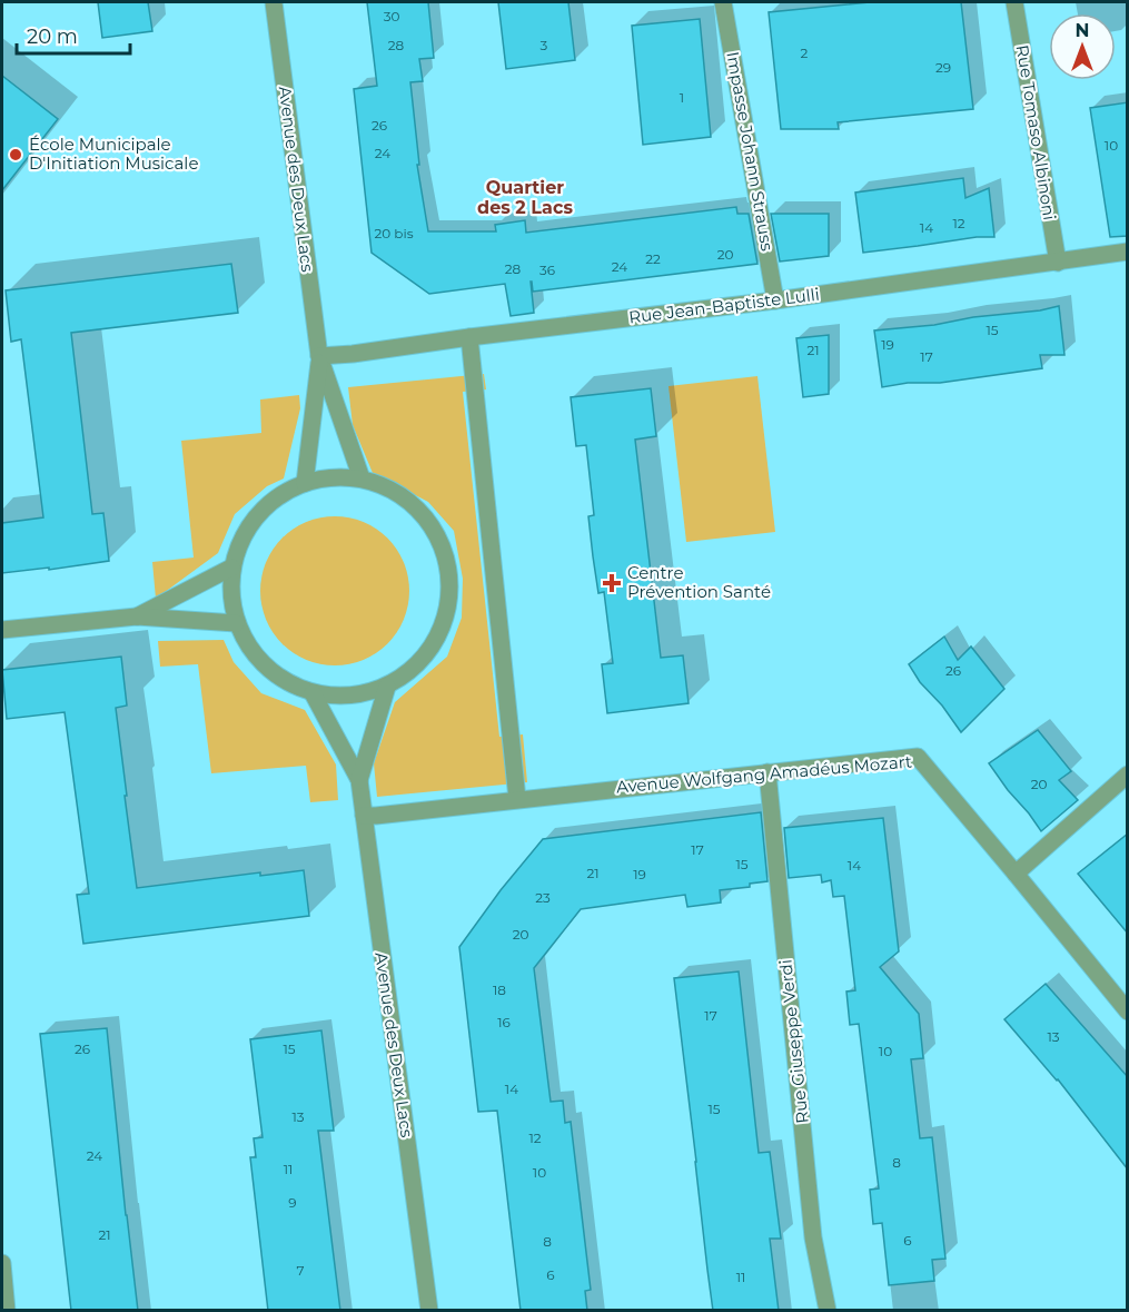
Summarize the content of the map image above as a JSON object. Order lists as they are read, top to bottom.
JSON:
{
  "streets": {
    "street": [
      "Rue Tomaso Albinoni",
      "Impasse Johann Strauss",
      "Avenue des Deux Lacs",
      "Rue Jean-Baptiste Lulli",
      "Avenue Wolfgang Amadéus Mozart",
      "Rue Giuseppe Verdi"
    ]
  },
  "crossings": [
    ["Rue Tomaso Albinoni", "Rue Jean-Baptiste Lulli"],
    ["Impasse Johann Strauss", "Rue Jean-Baptiste Lulli"],
    ["Avenue des Deux Lacs", "Rue Jean-Baptiste Lulli"],
    ["Avenue des Deux Lacs", "Avenue Wolfgang Amadéus Mozart"],
    ["Avenue Wolfgang Amadéus Mozart", "Rue Giuseppe Verdi"]
  ],
  "districts": ["Quartier des 2 Lacs"],
  "places": {
    "other": ["École Municipale D'Initiation Musicale"],
    "health": ["Centre Prévention Santé"]
  },
  "house_numbers": [
    "30",
    "28",
    "3",
    "2",
    "29",
    "1",
    "26",
    "10",
    "24",
    "12",
    "14",
    "20 bis",
    "20",
    "22",
    "24",
    "28",
    "36",
    "15",
    "19",
    "21",
    "17",
    "26",
    "20",
    "17",
    "15",
    "14",
    "21",
    "19",
    "23",
    "20",
    "18",
    "17",
    "16",
    "13",
    "26",
    "15",
    "10",
    "14",
    "15",
    "13",
    "12",
    "24",
    "8",
    "11",
    "10",
    "9",
    "21",
    "6",
    "8",
    "7",
    "6",
    "11"
  ],
  "scale_bar": "20 m",
  "north": "top"
}
